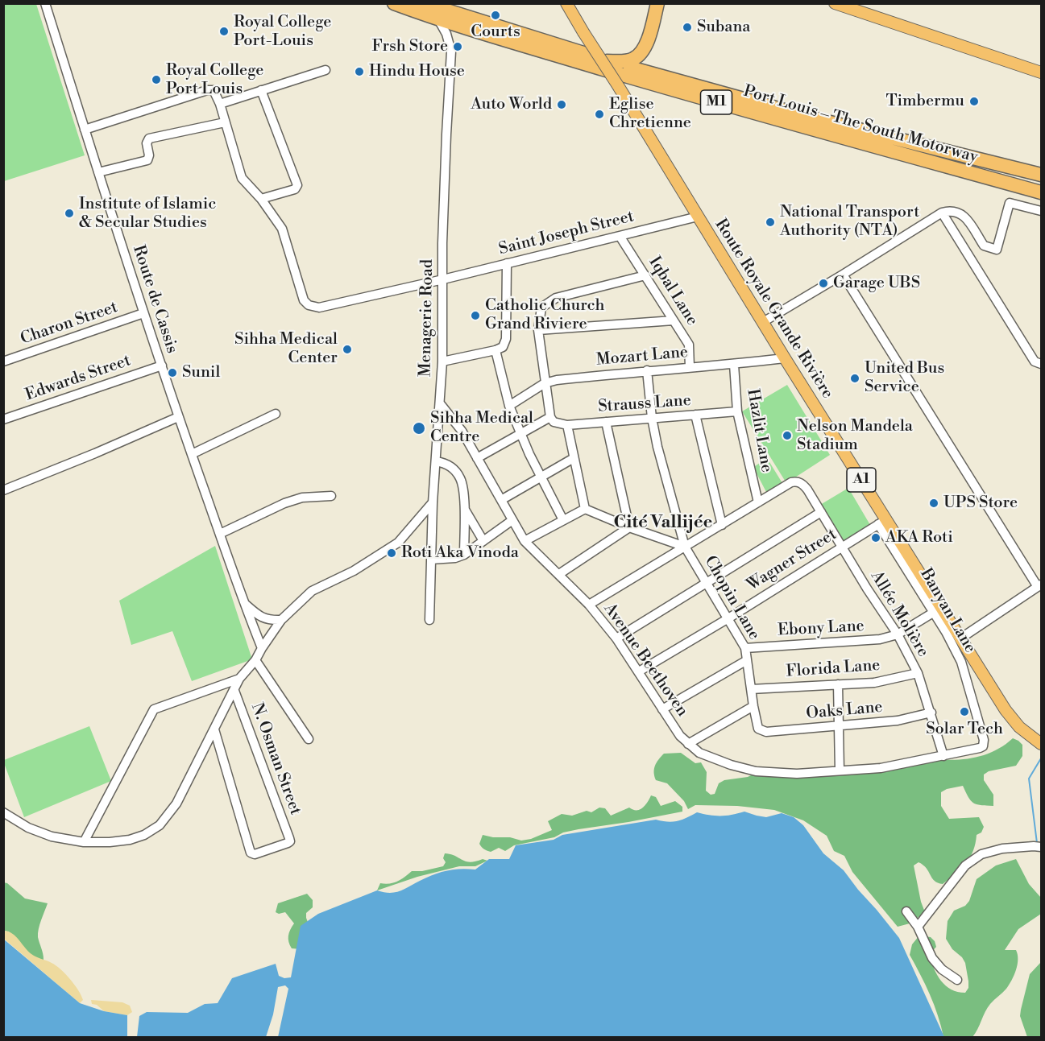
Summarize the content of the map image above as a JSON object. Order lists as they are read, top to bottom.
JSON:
{
  "streets": {
    "highway": ["M1", "Port Louis – The South Motorway"],
    "main road": ["Route Royale Grande Rivière", "A1"],
    "street": [
      "Saint Joseph Street",
      "Iqbal Lane",
      "Route de Cassis",
      "Menagerie Road",
      "Charon Street",
      "Mozart Lane",
      "Edwards Street",
      "Strauss Lane",
      "Hazlit Lane",
      "Wagner Street",
      "Chopin Lane",
      "Banyan Lane",
      "Allée Molière",
      "Ebony Lane",
      "Avenue Beethoven",
      "Florida Lane",
      "Oaks Lane",
      "N. Osman Street"
    ]
  },
  "crossings": [
    ["Port Louis – The South Motorway", "Menagerie Road"],
    ["Saint Joseph Street", "Iqbal Lane"],
    ["Saint Joseph Street", "Route Royale Grande Rivière"],
    ["Saint Joseph Street", "Menagerie Road"],
    ["Iqbal Lane", "Mozart Lane"],
    ["Route de Cassis", "Charon Street"],
    ["Route de Cassis", "Edwards Street"],
    ["Route Royale Grande Rivière", "Mozart Lane"],
    ["Route Royale Grande Rivière", "Wagner Street"],
    ["Route Royale Grande Rivière", "Banyan Lane"],
    ["Menagerie Road", "Avenue Beethoven"],
    ["Mozart Lane", "Hazlit Lane"],
    ["Mozart Lane", "Chopin Lane"],
    ["Strauss Lane", "Hazlit Lane"],
    ["Strauss Lane", "Chopin Lane"],
    ["Hazlit Lane", "Allée Molière"],
    ["Wagner Street", "Chopin Lane"],
    ["Wagner Street", "Banyan Lane"],
    ["Wagner Street", "Allée Molière"],
    ["Wagner Street", "Avenue Beethoven"],
    ["Chopin Lane", "Ebony Lane"],
    ["Chopin Lane", "Florida Lane"],
    ["Chopin Lane", "Oaks Lane"],
    ["Banyan Lane", "Ebony Lane"],
    ["Banyan Lane", "Avenue Beethoven"],
    ["Allée Molière", "Ebony Lane"],
    ["Allée Molière", "Avenue Beethoven"],
    ["Allée Molière", "Florida Lane"],
    ["Allée Molière", "Oaks Lane"]
  ],
  "districts": ["Cité Vallijée"],
  "places": [
    "Courts",
    "Subana",
    "Royal College Port-Louis",
    "Frsh Store",
    "Hindu House",
    "Royal College Port Louis",
    "Timbermu",
    "Auto World",
    "Eglise Chretienne",
    "Institute of Islamic & Secular Studies",
    "National Transport Authority (NTA)",
    "Garage UBS",
    "Catholic Church Grand Riviere",
    "Sihha Medical Center",
    "Sunil",
    "United Bus Service",
    "Sihha Medical Centre",
    "Nelson Mandela Stadium",
    "UPS Store",
    "AKA Roti",
    "Roti Aka Vinoda",
    "Solar Tech"
  ]
}
